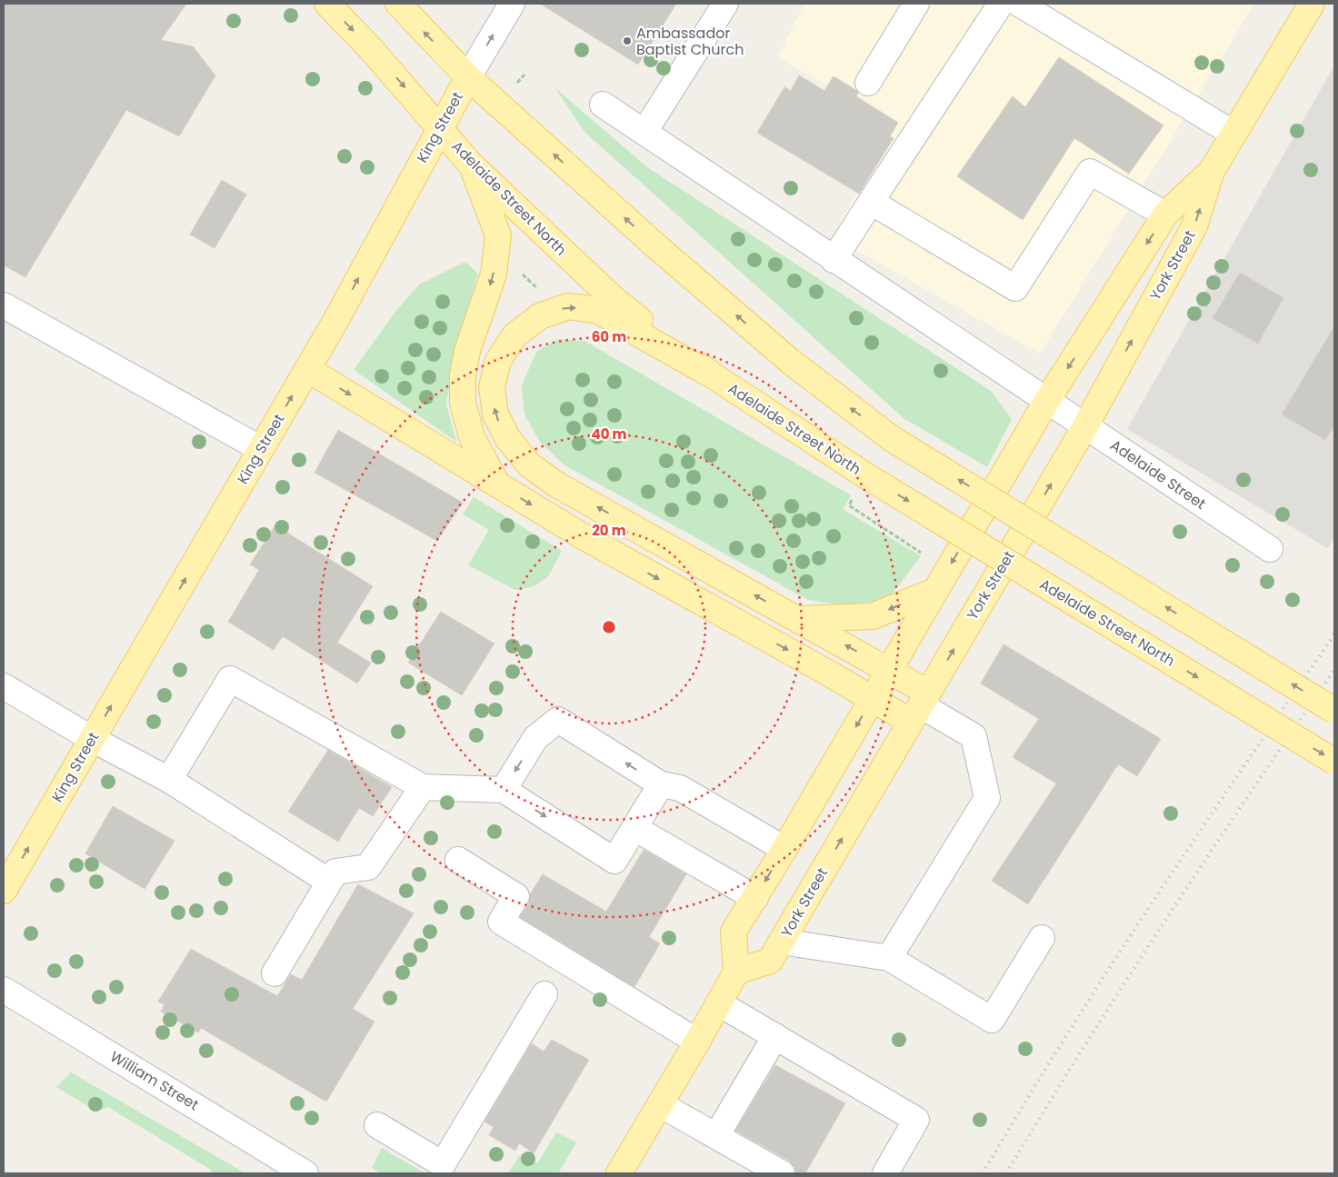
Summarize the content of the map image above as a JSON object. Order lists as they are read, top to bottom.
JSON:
{
  "streets": {
    "main road": ["King Street", "Adelaide Street North", "York Street"],
    "street": ["Adelaide Street", "William Street"]
  },
  "crossings": [
    ["King Street", "Adelaide Street North"],
    ["York Street", "Adelaide Street"]
  ],
  "one_way": ["King Street"],
  "places": ["Ambassador Baptist Church"],
  "rings": ["60 m", "40 m", "20 m"]
}
